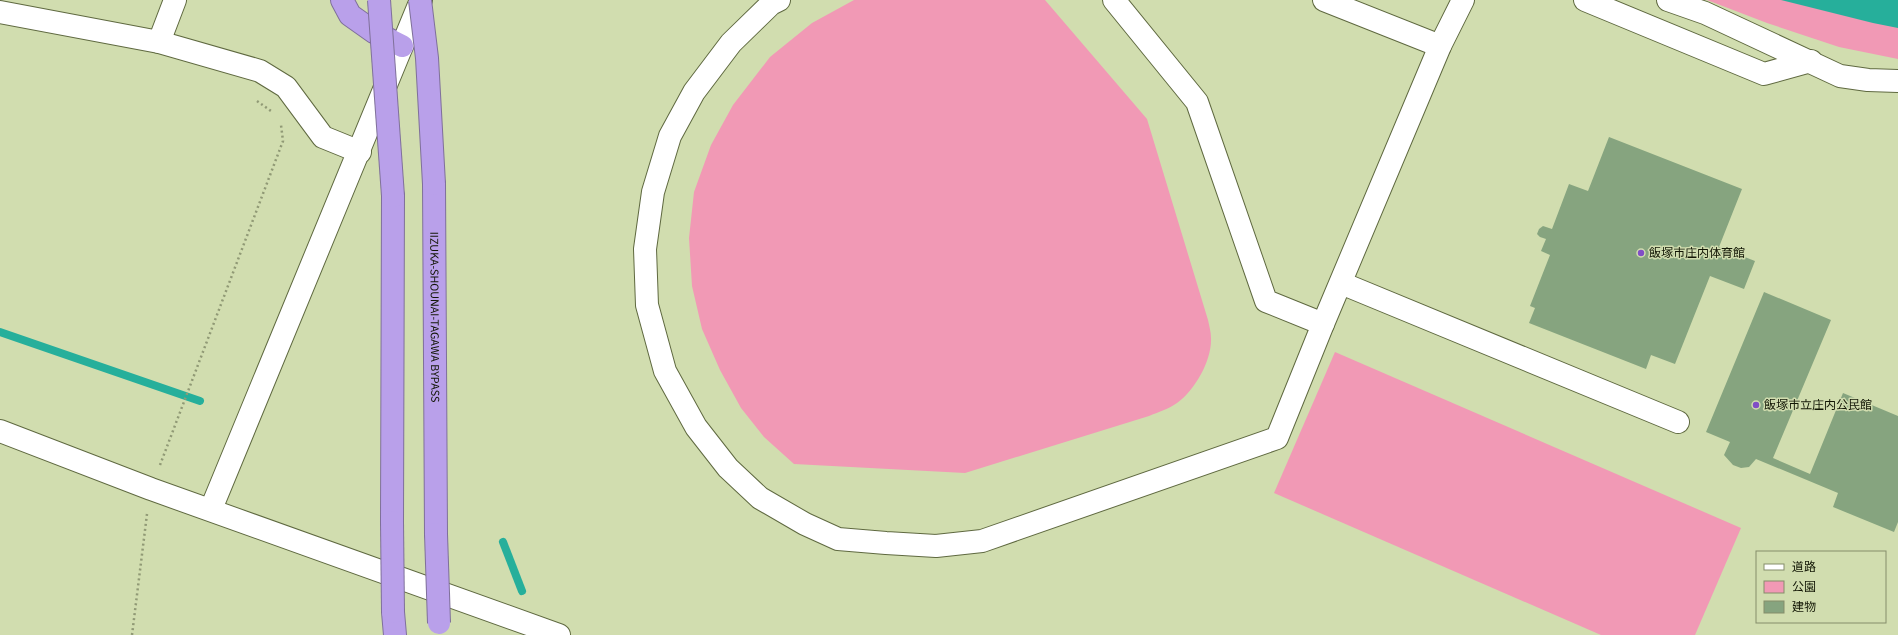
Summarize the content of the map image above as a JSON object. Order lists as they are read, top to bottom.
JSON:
{
  "streets": {
    "highway": ["IIZUKA-SHOUNAI-TAGAWA BYPASS"]
  },
  "places": ["飯塚市庄内体育館", "飯塚市立庄内公民館"],
  "legend": ["道路", "公園", "建物"]
}
